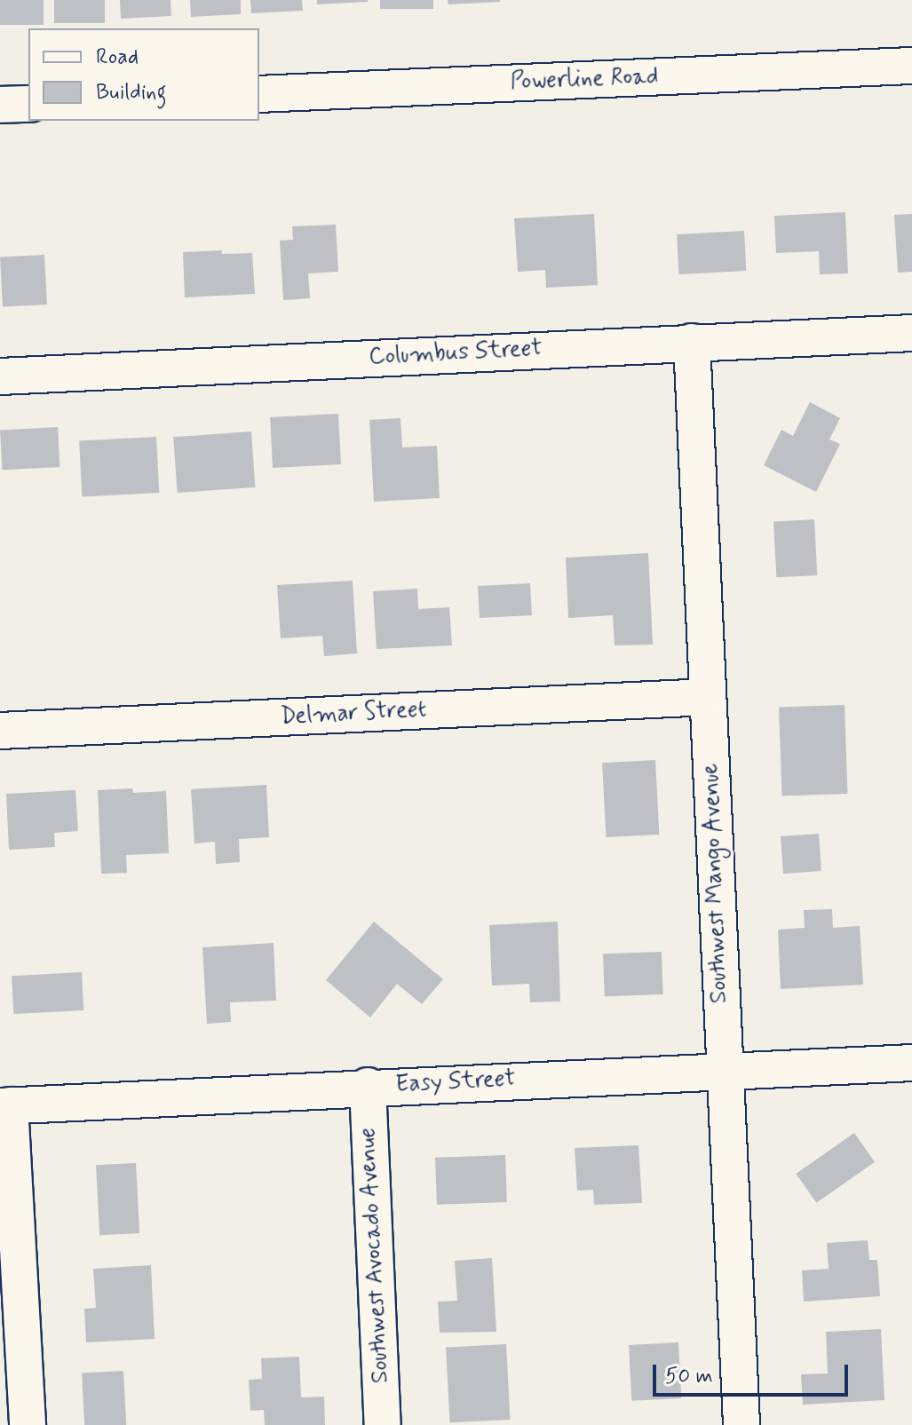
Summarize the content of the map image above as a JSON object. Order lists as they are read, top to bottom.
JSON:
{
  "streets": {
    "street": [
      "Powerline Road",
      "Columbus Street",
      "Delmar Street",
      "Southwest Mango Avenue",
      "Easy Street",
      "Southwest Avocado Avenue"
    ]
  },
  "crossings": [
    ["Columbus Street", "Southwest Mango Avenue"],
    ["Delmar Street", "Southwest Mango Avenue"],
    ["Southwest Mango Avenue", "Easy Street"],
    ["Easy Street", "Southwest Avocado Avenue"]
  ],
  "legend": ["Road", "Building"],
  "scale_bar": "50 m"
}
